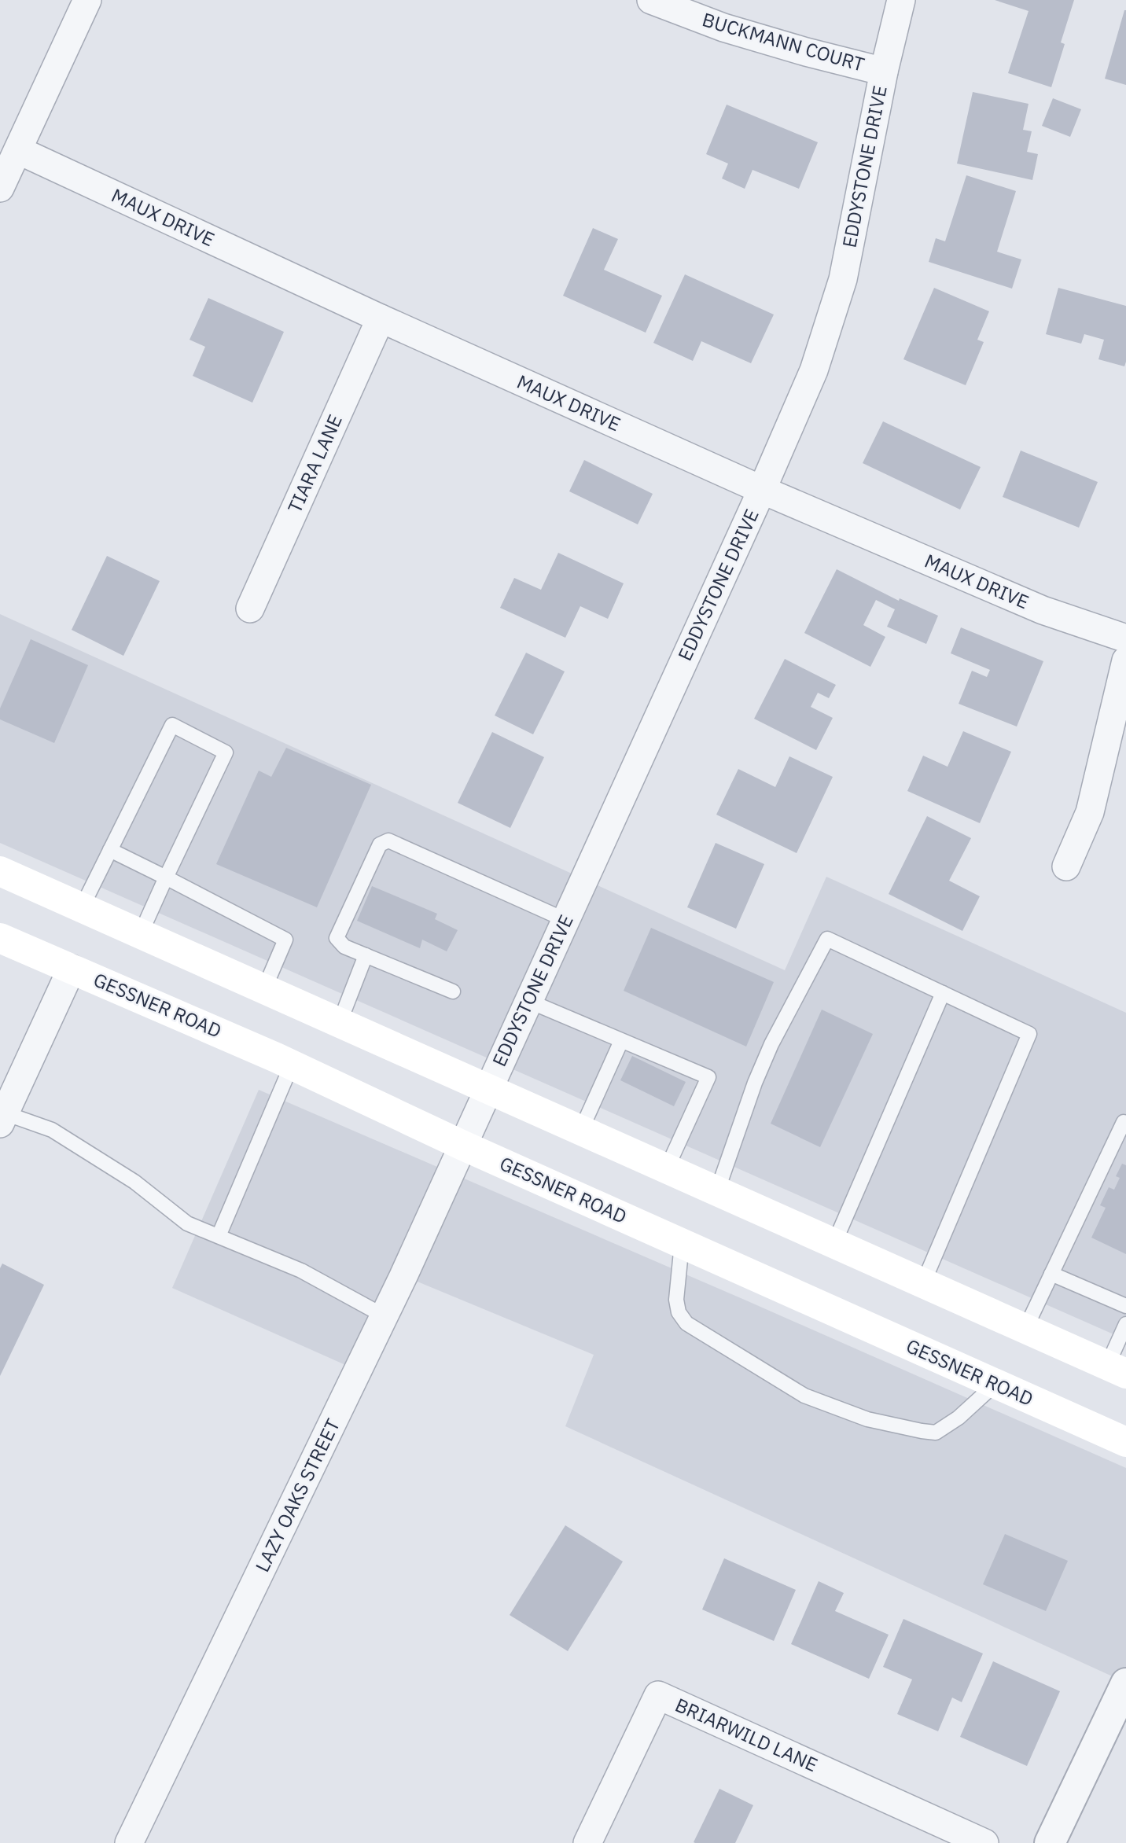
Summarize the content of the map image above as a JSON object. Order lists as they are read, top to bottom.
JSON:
{
  "streets": {
    "main road": ["GESSNER ROAD"],
    "street": [
      "BUCKMANN COURT",
      "EDDYSTONE DRIVE",
      "MAUX DRIVE",
      "TIARA LANE",
      "LAZY OAKS STREET",
      "BRIARWILD LANE"
    ]
  },
  "crossings": [
    ["BUCKMANN COURT", "EDDYSTONE DRIVE"],
    ["EDDYSTONE DRIVE", "MAUX DRIVE"],
    ["EDDYSTONE DRIVE", "GESSNER ROAD"],
    ["EDDYSTONE DRIVE", "LAZY OAKS STREET"],
    ["MAUX DRIVE", "TIARA LANE"],
    ["GESSNER ROAD", "LAZY OAKS STREET"]
  ]
}
